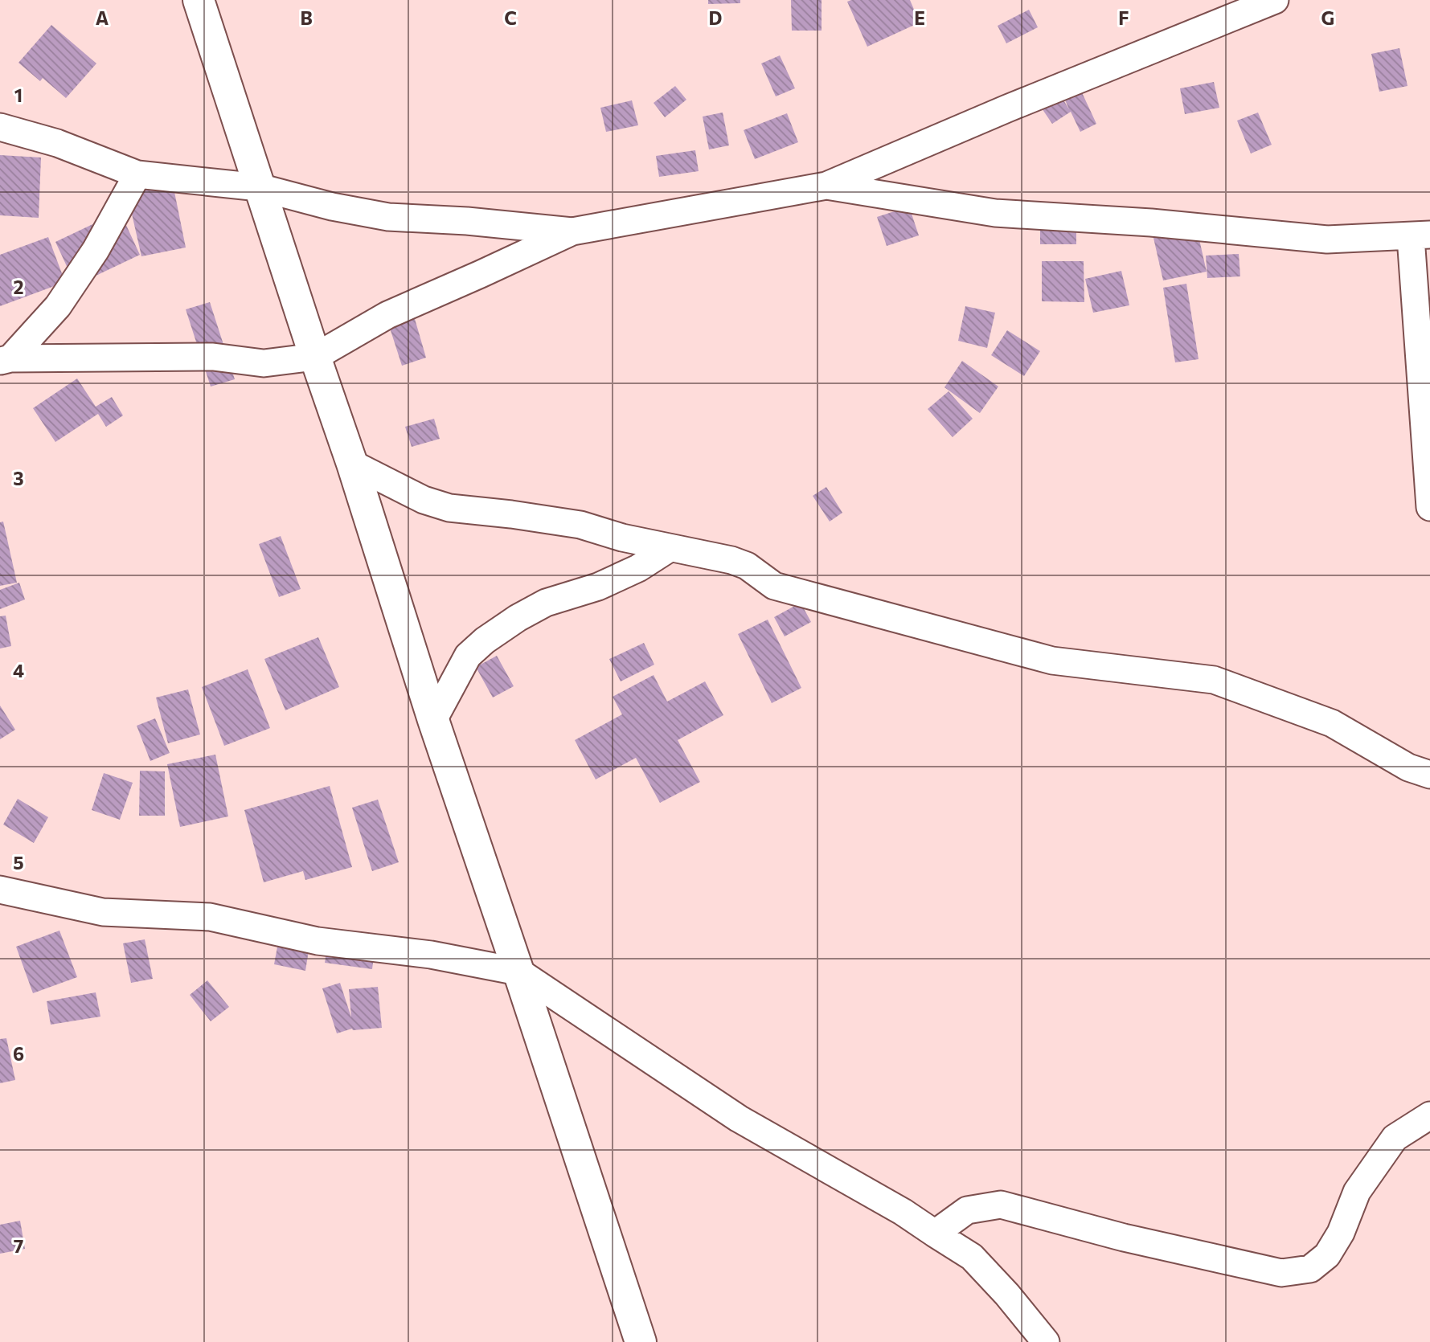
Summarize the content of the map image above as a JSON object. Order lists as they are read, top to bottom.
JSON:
{
  "grid": {
    "columns": [
      "A",
      "B",
      "C",
      "D",
      "E",
      "F",
      "G"
    ],
    "rows": [
      "1",
      "2",
      "3",
      "4",
      "5",
      "6",
      "7"
    ]
  }
}
